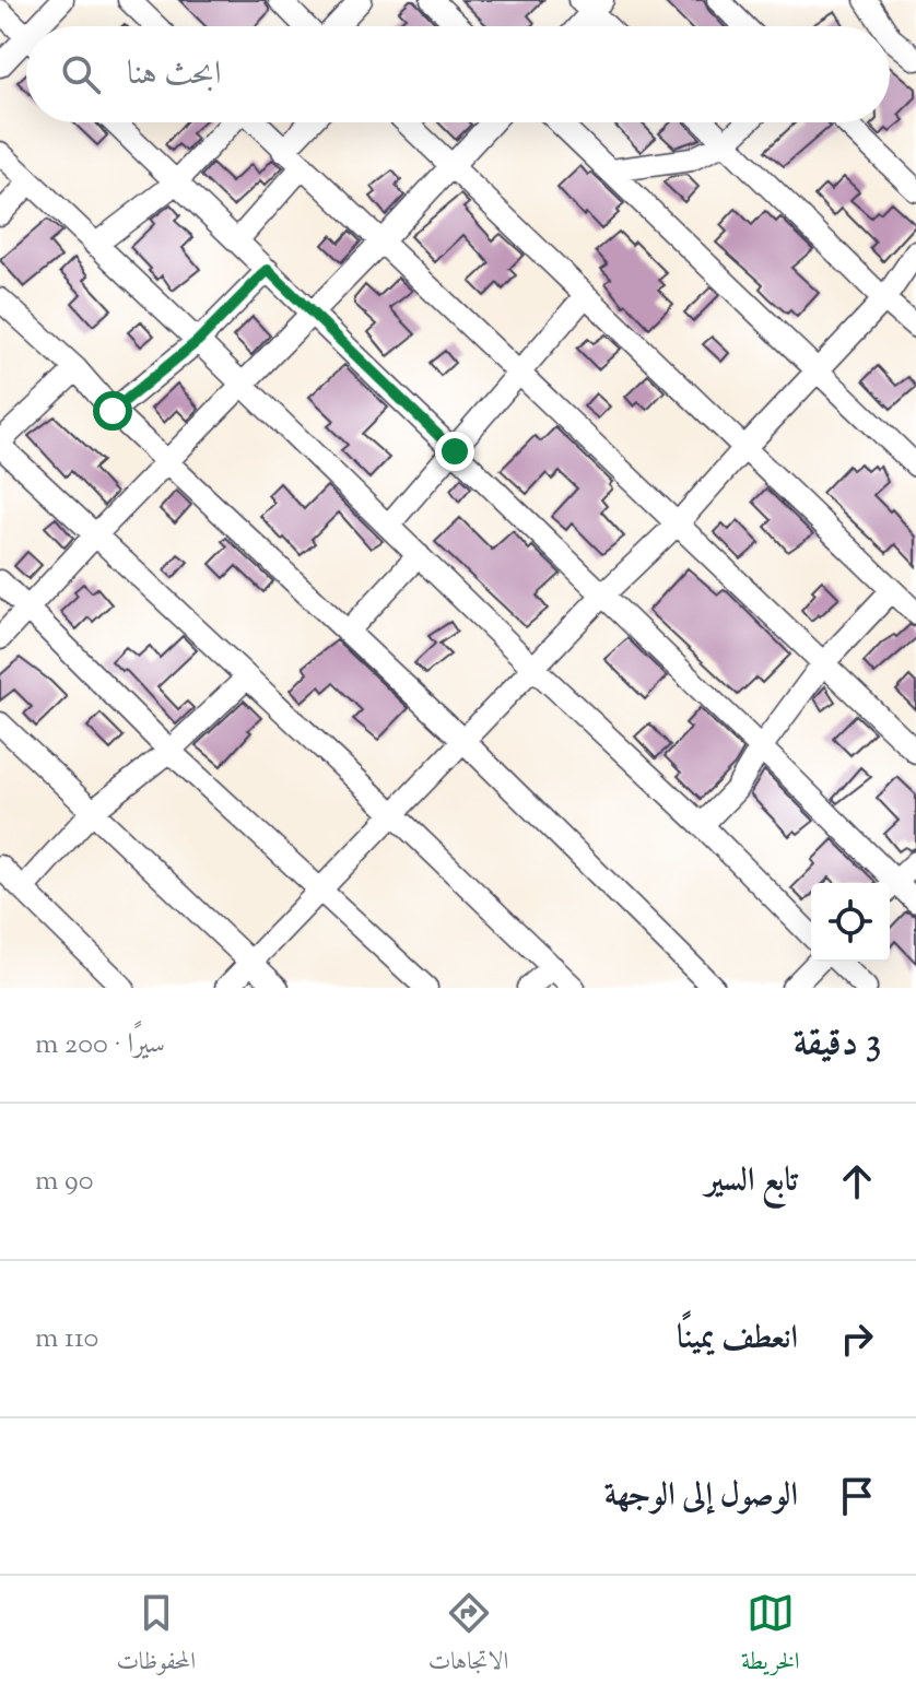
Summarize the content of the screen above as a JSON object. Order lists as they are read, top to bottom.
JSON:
{
  "page": {
    "search": "ابحث هنا",
    "heading": ["3 دقيقة", "سيرًا · 200 m"],
    "list": [
      ["تابع السير", "90 m"],
      ["انعطف يمينًا", "110 m"],
      "الوصول إلى الوجهة"
    ],
    "nav": ["الخريطة", "الاتجاهات", "المحفوظات"]
  }
}
